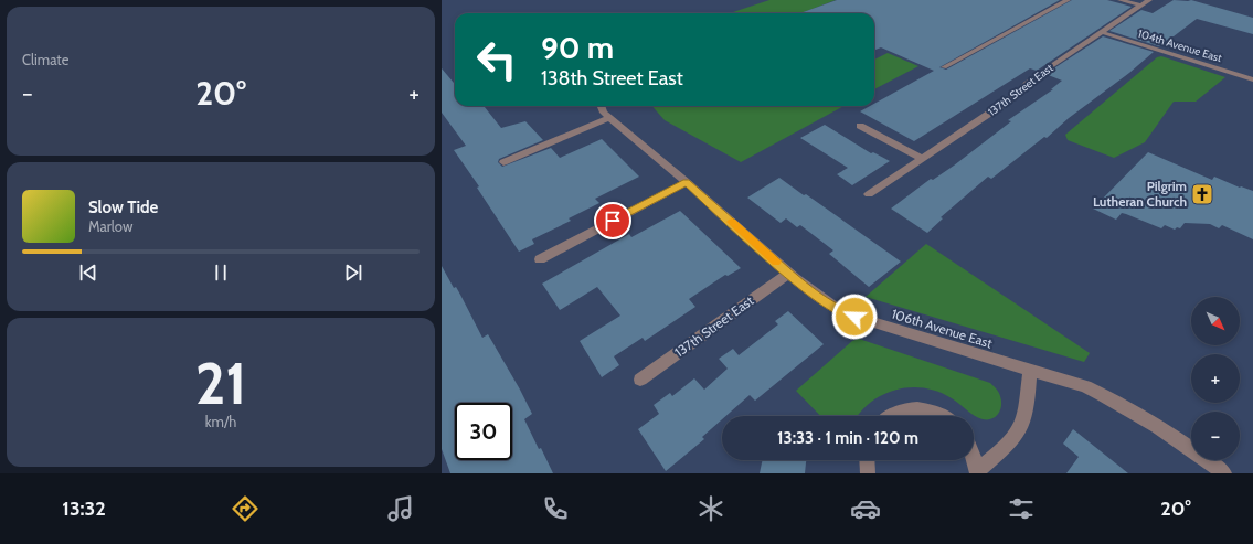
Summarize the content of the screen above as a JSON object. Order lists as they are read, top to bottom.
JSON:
{
  "streets": {
    "street": ["104th Avenue East", "137th Street East", "106th Avenue East"]
  },
  "crossings": [
    ["104th Avenue East", "137th Street East"],
    ["137th Street East", "106th Avenue East"]
  ],
  "places": {
    "church": ["Pilgrim Lutheran Church"]
  },
  "north": "bottom right",
  "page": {
    "tile": [
      "Climate",
      ["21", "km/h"]
    ],
    "turn": ["90 m", "138th Street East"],
    "heat": ["−", "20°", "+"],
    "song": ["Slow Tide", "Marlow"],
    "map_buttons": ["+", "−"],
    "limit": "30",
    "trip": "13:33 · 1 min · 120 m",
    "tabs": ["13:32", "20°"]
  }
}
